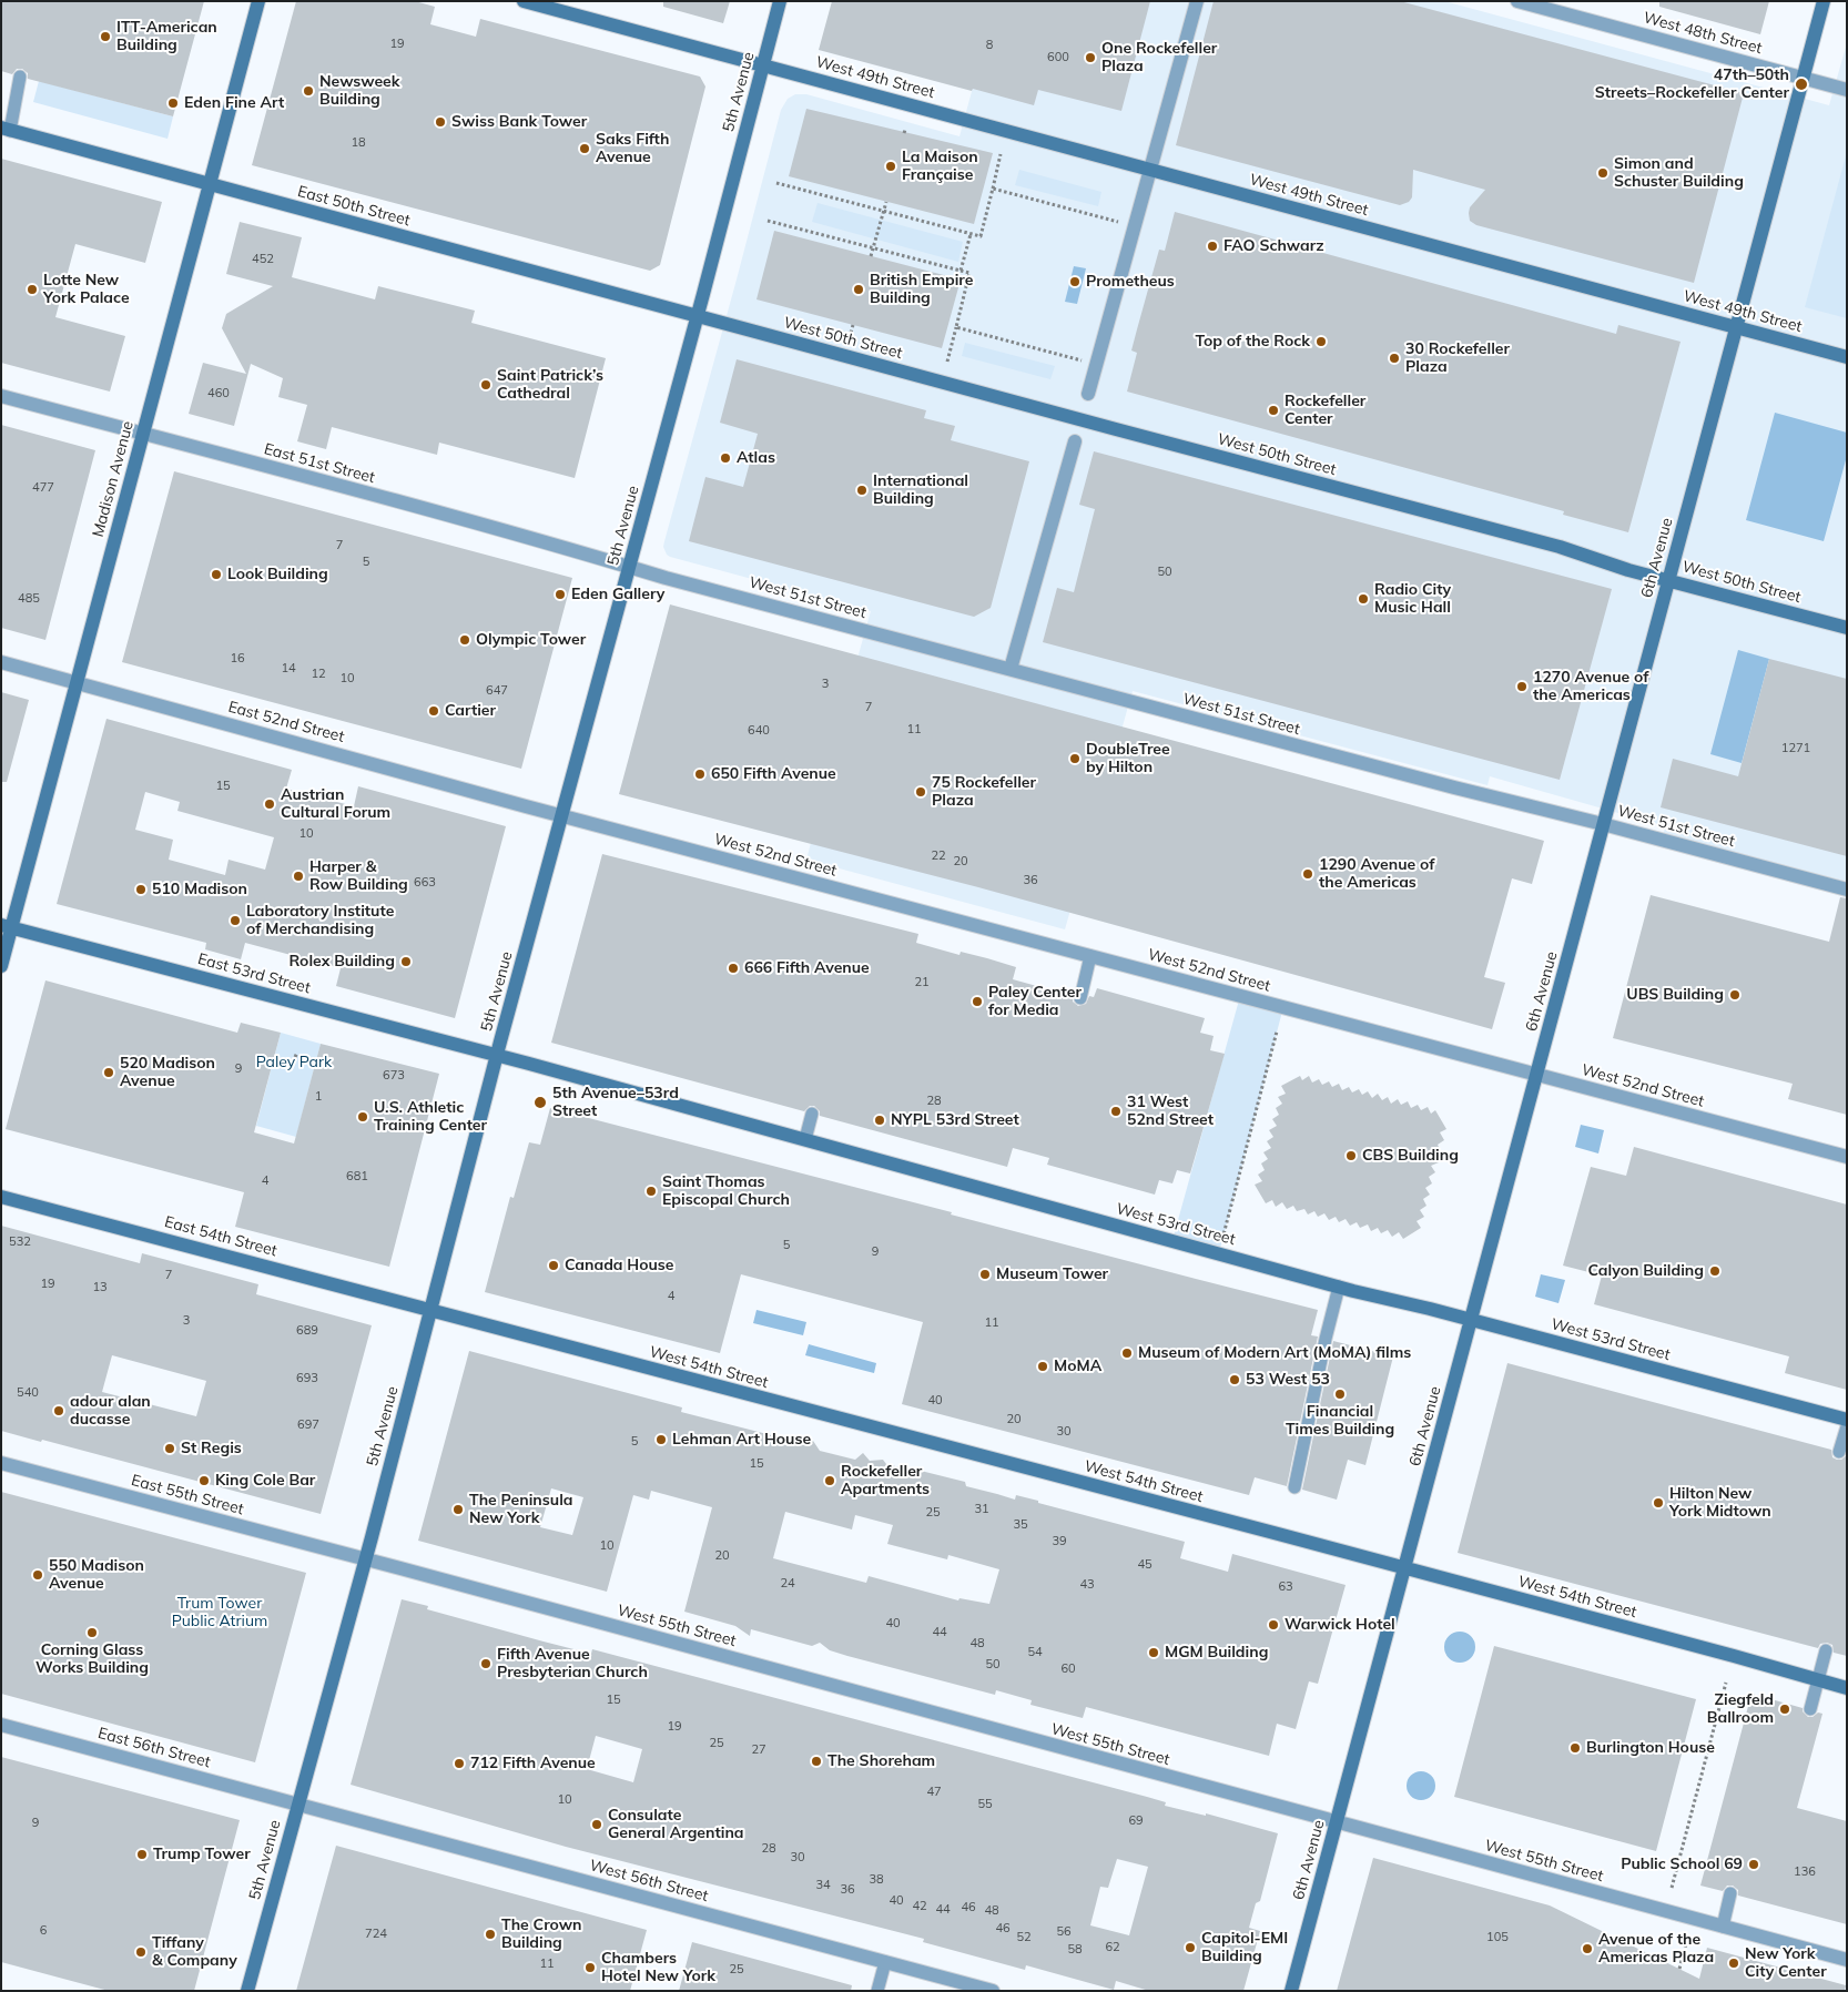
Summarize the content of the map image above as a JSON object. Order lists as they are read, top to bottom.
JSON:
{
  "streets": {
    "main road": [
      "West 49th Street",
      "5th Avenue",
      "East 50th Street",
      "West 50th Street",
      "Madison Avenue",
      "6th Avenue",
      "East 53rd Street",
      "West 53rd Street",
      "East 54th Street",
      "West 54th Street"
    ],
    "street": [
      "West 48th Street",
      "East 51st Street",
      "West 51st Street",
      "East 52nd Street",
      "West 52nd Street",
      "East 55th Street",
      "West 55th Street",
      "East 56th Street",
      "West 56th Street"
    ]
  },
  "crossings": [
    ["West 48th Street", "6th Avenue"],
    ["West 49th Street", "5th Avenue"],
    ["West 49th Street", "6th Avenue"],
    ["5th Avenue", "East 50th Street"],
    ["5th Avenue", "West 50th Street"],
    ["5th Avenue", "East 51st Street"],
    ["5th Avenue", "West 51st Street"],
    ["5th Avenue", "East 52nd Street"],
    ["5th Avenue", "West 52nd Street"],
    ["5th Avenue", "East 53rd Street"],
    ["5th Avenue", "West 53rd Street"],
    ["5th Avenue", "East 54th Street"],
    ["5th Avenue", "West 54th Street"],
    ["5th Avenue", "East 55th Street"],
    ["5th Avenue", "West 55th Street"],
    ["5th Avenue", "East 56th Street"],
    ["5th Avenue", "West 56th Street"],
    ["East 50th Street", "West 50th Street"],
    ["East 50th Street", "Madison Avenue"],
    ["West 50th Street", "6th Avenue"],
    ["East 51st Street", "Madison Avenue"],
    ["East 51st Street", "West 51st Street"],
    ["Madison Avenue", "East 52nd Street"],
    ["Madison Avenue", "East 53rd Street"],
    ["6th Avenue", "West 51st Street"],
    ["6th Avenue", "West 52nd Street"],
    ["6th Avenue", "West 53rd Street"],
    ["6th Avenue", "West 54th Street"],
    ["6th Avenue", "West 55th Street"],
    ["East 52nd Street", "West 52nd Street"],
    ["East 53rd Street", "West 53rd Street"],
    ["East 54th Street", "West 54th Street"],
    ["East 55th Street", "West 55th Street"],
    ["East 56th Street", "West 56th Street"]
  ],
  "parks": ["Paley Park", "Trum Tower Public Atrium"],
  "places": [
    "ITT-American Building",
    "One Rockefeller Plaza",
    "47th–50th Streets–Rockefeller Center",
    "Newsweek Building",
    "Eden Fine Art",
    "Swiss Bank Tower",
    "Saks Fifth Avenue",
    "La Maison Française",
    "Simon and Schuster Building",
    "FAO Schwarz",
    "Prometheus",
    "Lotte New York Palace",
    "British Empire Building",
    "Top of the Rock",
    "30 Rockefeller Plaza",
    "Saint Patrick’s Cathedral",
    "Rockefeller Center",
    "Atlas",
    "International Building",
    "Look Building",
    "Eden Gallery",
    "Radio City Music Hall",
    "Olympic Tower",
    "1270 Avenue of the Americas",
    "Cartier",
    "DoubleTree by Hilton",
    "650 Fifth Avenue",
    "75 Rockefeller Plaza",
    "Austrian Cultural Forum",
    "1290 Avenue of the Americas",
    "Harper & Row Building",
    "510 Madison",
    "Laboratory Institute of Merchandising",
    "Rolex Building",
    "666 Fifth Avenue",
    "UBS Building",
    "Paley Center for Media",
    "520 Madison Avenue",
    "5th Avenue–53rd Street",
    "31 West 52nd Street",
    "U.S. Athletic Training Center",
    "NYPL 53rd Street",
    "CBS Building",
    "Saint Thomas Episcopal Church",
    "Canada House",
    "Calyon Building",
    "Museum Tower",
    "Museum of Modern Art (MoMA) films",
    "MoMA",
    "53 West 53",
    "Financial Times Building",
    "adour alan ducasse",
    "Lehman Art House",
    "St Regis",
    "King Cole Bar",
    "Rockefeller Apartments",
    "Hilton New York Midtown",
    "The Peninsula New York",
    "550 Madison Avenue",
    "Warwick Hotel",
    "Corning Glass Works Building",
    "MGM Building",
    "Fifth Avenue Presbyterian Church",
    "Ziegfeld Ballroom",
    "Burlington House",
    "The Shoreham",
    "712 Fifth Avenue",
    "Consulate General Argentina",
    "Trump Tower",
    "Public School 69",
    "The Crown Building",
    "Capitol-EMI Building",
    "Avenue of the Americas Plaza",
    "Tiffany & Company",
    "New York City Center",
    "Chambers Hotel New York"
  ],
  "house_numbers": [
    "19",
    "8",
    "600",
    "18",
    "452",
    "460",
    "477",
    "7",
    "5",
    "50",
    "485",
    "16",
    "14",
    "12",
    "10",
    "3",
    "647",
    "7",
    "11",
    "640",
    "1271",
    "15",
    "10",
    "22",
    "20",
    "36",
    "663",
    "21",
    "9",
    "673",
    "1",
    "28",
    "681",
    "4",
    "532",
    "5",
    "9",
    "7",
    "19",
    "13",
    "4",
    "3",
    "11",
    "689",
    "693",
    "540",
    "40",
    "20",
    "697",
    "30",
    "5",
    "15",
    "31",
    "25",
    "35",
    "39",
    "10",
    "20",
    "45",
    "24",
    "43",
    "63",
    "40",
    "44",
    "48",
    "54",
    "50",
    "60",
    "15",
    "19",
    "25",
    "27",
    "47",
    "10",
    "55",
    "69",
    "9",
    "28",
    "30",
    "136",
    "38",
    "34",
    "36",
    "40",
    "42",
    "46",
    "44",
    "48",
    "46",
    "6",
    "56",
    "724",
    "52",
    "105",
    "62",
    "58",
    "11",
    "25"
  ]
}
